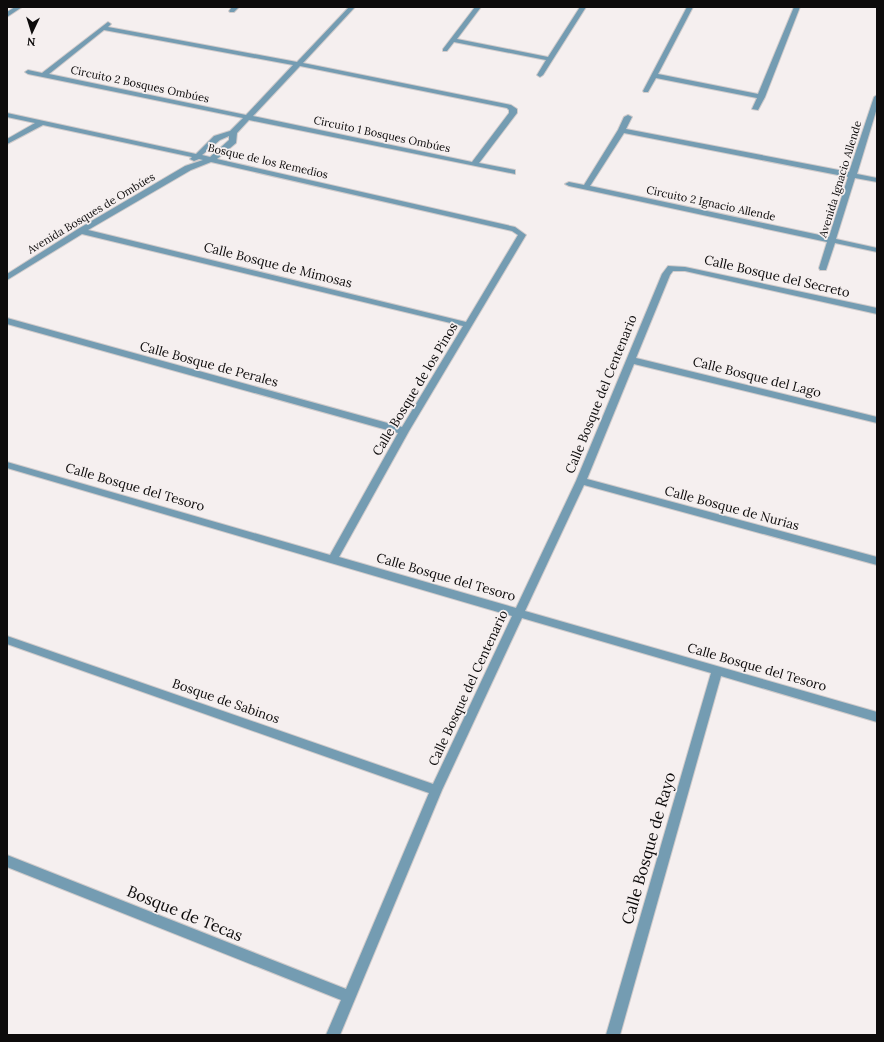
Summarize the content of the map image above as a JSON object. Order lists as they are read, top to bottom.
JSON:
{
  "streets": {
    "street": [
      "Circuito 2 Bosques Ombúes",
      "Circuito 1 Bosques Ombúes",
      "Bosque de los Remedios",
      "Avenida Ignacio Allende",
      "Circuito 2 Ignacio Allende",
      "Avenida Bosques de Ombúes",
      "Calle Bosque de Mimosas",
      "Calle Bosque del Secreto",
      "Calle Bosque de Perales",
      "Calle Bosque del Lago",
      "Calle Bosque de los Pinos",
      "Calle Bosque del Centenario",
      "Calle Bosque del Tesoro",
      "Calle Bosque de Nurias",
      "Bosque de Sabinos",
      "Calle Bosque de Rayo",
      "Bosque de Tecas"
    ]
  },
  "crossings": [
    ["Circuito 2 Bosques Ombúes", "Circuito 1 Bosques Ombúes"],
    ["Circuito 2 Bosques Ombúes", "Avenida Bosques de Ombúes"],
    ["Circuito 1 Bosques Ombúes", "Avenida Bosques de Ombúes"],
    ["Bosque de los Remedios", "Avenida Bosques de Ombúes"],
    ["Bosque de los Remedios", "Calle Bosque de los Pinos"],
    ["Avenida Ignacio Allende", "Circuito 2 Ignacio Allende"],
    ["Avenida Bosques de Ombúes", "Calle Bosque de Mimosas"],
    ["Calle Bosque de Mimosas", "Calle Bosque de los Pinos"],
    ["Calle Bosque del Secreto", "Calle Bosque del Centenario"],
    ["Calle Bosque de Perales", "Calle Bosque de los Pinos"],
    ["Calle Bosque del Lago", "Calle Bosque del Centenario"],
    ["Calle Bosque de los Pinos", "Calle Bosque del Tesoro"],
    ["Calle Bosque del Centenario", "Calle Bosque del Tesoro"],
    ["Calle Bosque del Centenario", "Calle Bosque de Nurias"],
    ["Calle Bosque del Centenario", "Bosque de Sabinos"],
    ["Calle Bosque del Centenario", "Bosque de Tecas"],
    ["Calle Bosque del Tesoro", "Calle Bosque de Rayo"]
  ],
  "north": "bottom"
}
